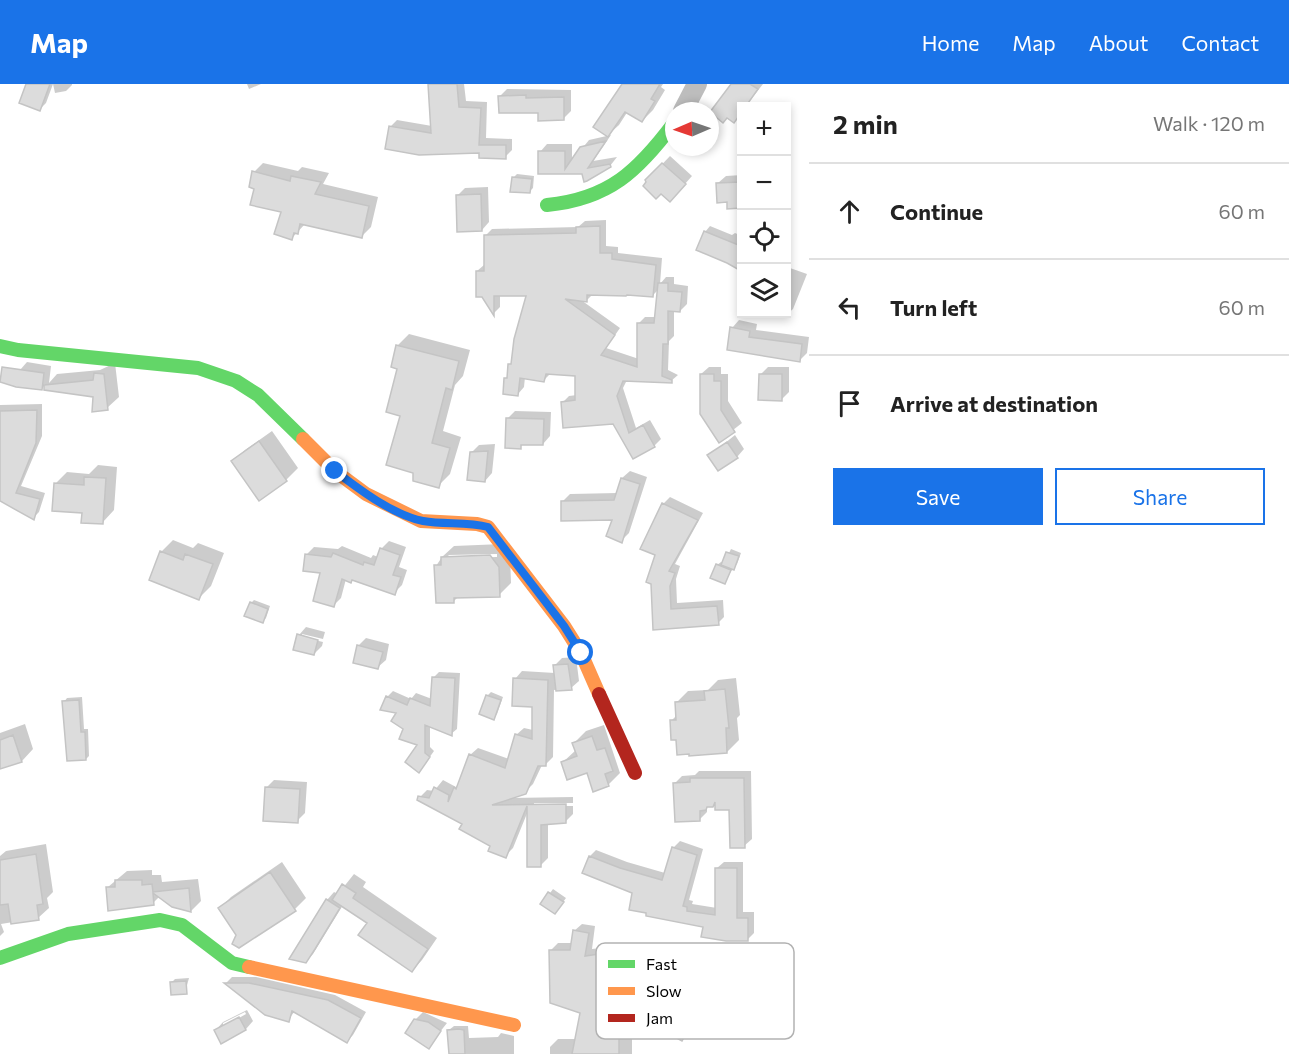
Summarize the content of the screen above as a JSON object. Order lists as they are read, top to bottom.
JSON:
{
  "legend": ["Fast", "Slow", "Jam"],
  "north": "left",
  "page": {
    "header": "Map",
    "nav": [
      "Home",
      "Map",
      "About",
      "Contact"
    ],
    "heading": ["2 min", "Walk · 120 m"],
    "map_buttons": ["+", "−"],
    "list": [
      ["Continue", "60 m"],
      ["Turn left", "60 m"],
      "Arrive at destination"
    ],
    "buttons": ["Save", "Share"]
  }
}
